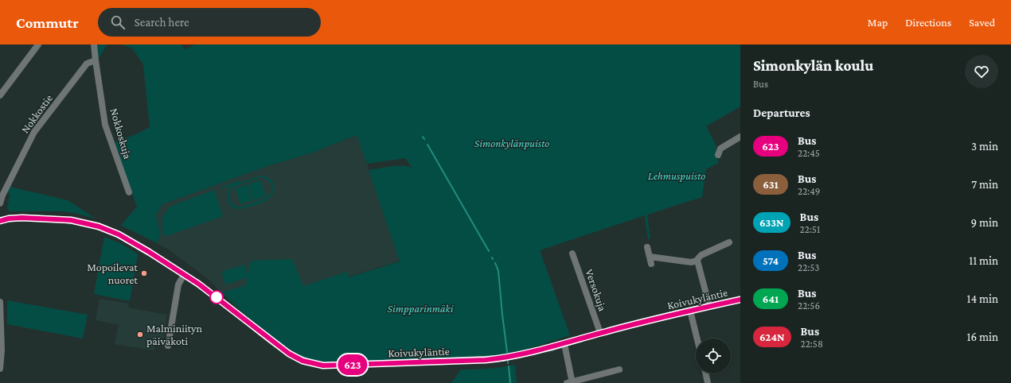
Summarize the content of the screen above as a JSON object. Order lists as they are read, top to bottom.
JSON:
{
  "streets": {
    "main road": ["Koivukyläntie"],
    "street": ["Nokkostie", "Nokkoskuja", "Versokuja"]
  },
  "crossings": [
    ["Nokkostie", "Nokkoskuja"],
    ["Versokuja", "Koivukyläntie"]
  ],
  "parks": ["Simonkylänpuisto", "Lehmuspuisto", "Simpparinmäki"],
  "places": ["Mopoilevat nuoret", "Malminiityn päiväkoti"],
  "lines": ["bus line 623"],
  "page": {
    "header": "Commutr",
    "search": "Search here",
    "nav": ["Map", "Directions", "Saved"],
    "on_map": "623",
    "heading": [
      ["Simonkylän koulu", "Bus"],
      "Departures"
    ],
    "list": [
      {
        "mark": "623",
        "name": "Bus",
        "note": "22:45",
        "value": "3 min"
      },
      {
        "mark": "631",
        "name": "Bus",
        "note": "22:49",
        "value": "7 min"
      },
      {
        "mark": "633N",
        "name": "Bus",
        "note": "22:51",
        "value": "9 min"
      },
      {
        "mark": "574",
        "name": "Bus",
        "note": "22:53",
        "value": "11 min"
      },
      {
        "mark": "641",
        "name": "Bus",
        "note": "22:56",
        "value": "14 min"
      },
      {
        "mark": "624N",
        "name": "Bus",
        "note": "22:58",
        "value": "16 min"
      }
    ]
  }
}
